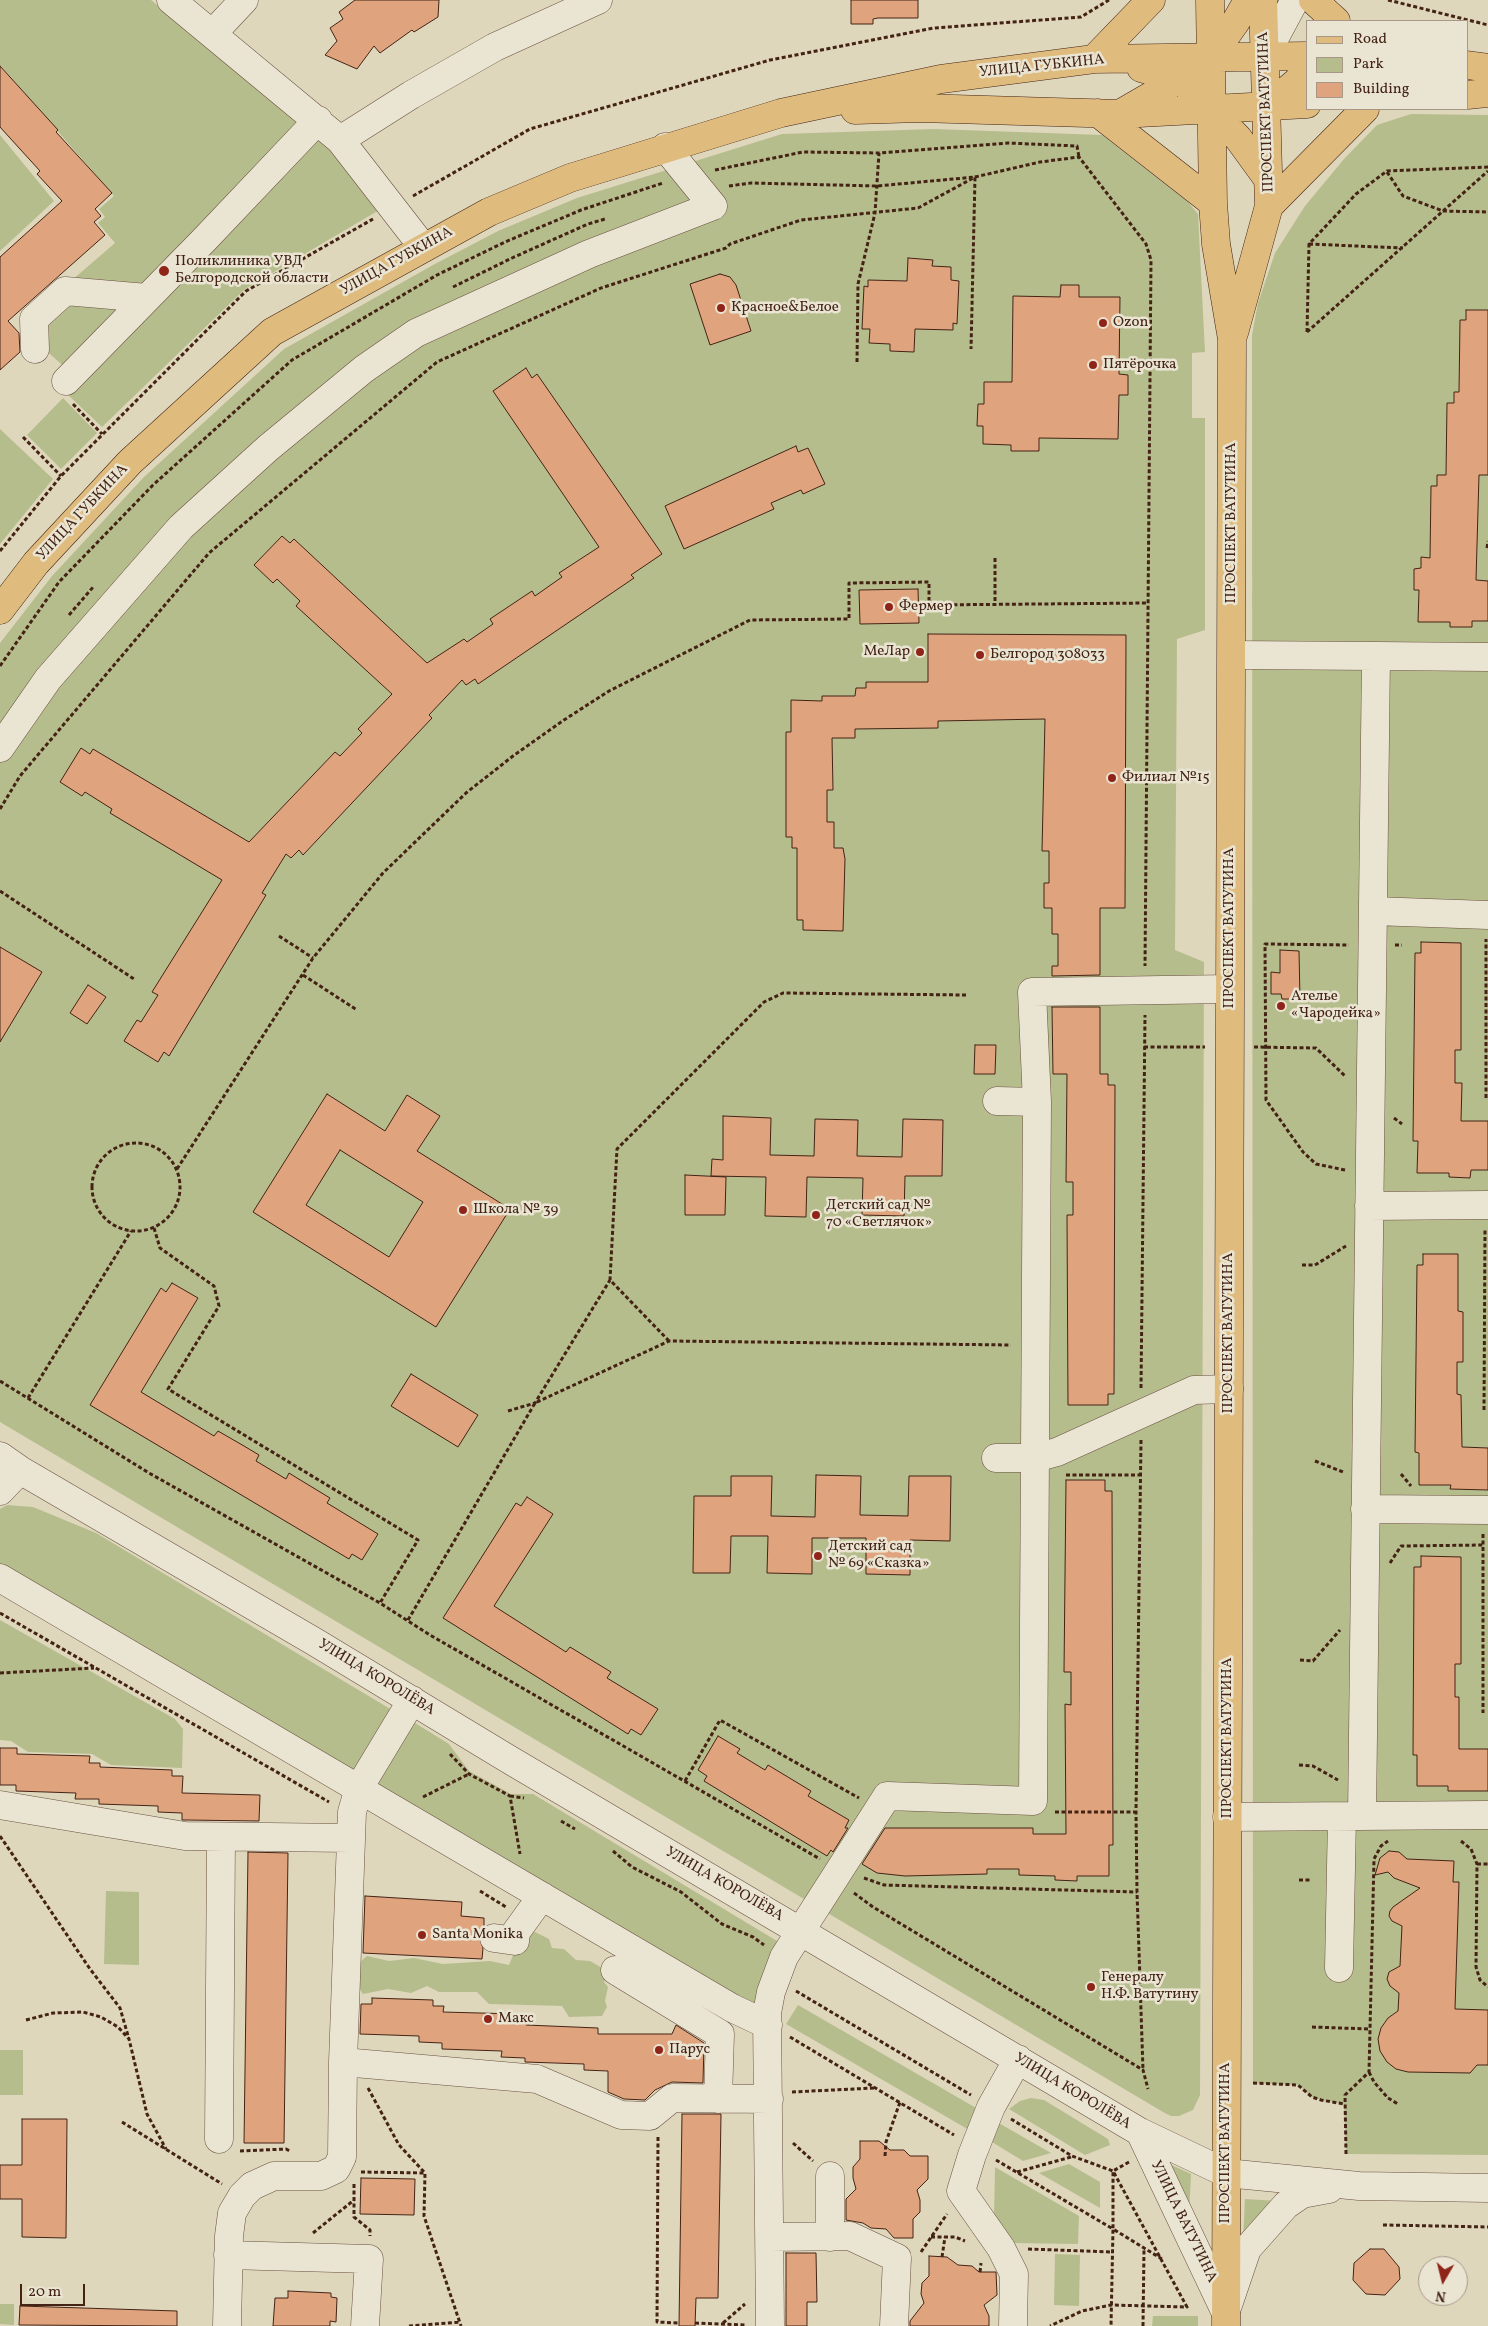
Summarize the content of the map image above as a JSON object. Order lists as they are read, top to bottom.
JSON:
{
  "streets": {
    "main road": ["УЛИЦА ГУБКИНА", "ПРОСПЕКТ ВАТУТИНА"],
    "street": ["УЛИЦА КОРОЛЁВА", "УЛИЦА ВАТУТИНА"]
  },
  "crossings": [
    ["УЛИЦА ГУБКИНА", "ПРОСПЕКТ ВАТУТИНА"],
    ["ПРОСПЕКТ ВАТУТИНА", "УЛИЦА КОРОЛЁВА"],
    ["ПРОСПЕКТ ВАТУТИНА", "УЛИЦА ВАТУТИНА"],
    ["УЛИЦА КОРОЛЁВА", "УЛИЦА ВАТУТИНА"]
  ],
  "places": [
    "Поликлиника УВД Белгородской области",
    "Красное&Белое",
    "Ozon",
    "Пятёрочка",
    "Фермер",
    "МеЛар",
    "Белгород 308033",
    "Филиал №15",
    "Ателье «Чародейка»",
    "Школа № 39",
    "Детский сад № 70 «Светлячок»",
    "Детский сад № 69 «Сказка»",
    "Santa Monika",
    "Генералу Н.Ф. Ватутину",
    "Макс",
    "Парус"
  ],
  "legend": ["Road", "Park", "Building"],
  "scale_bar": "20 m",
  "north": "bottom"
}
